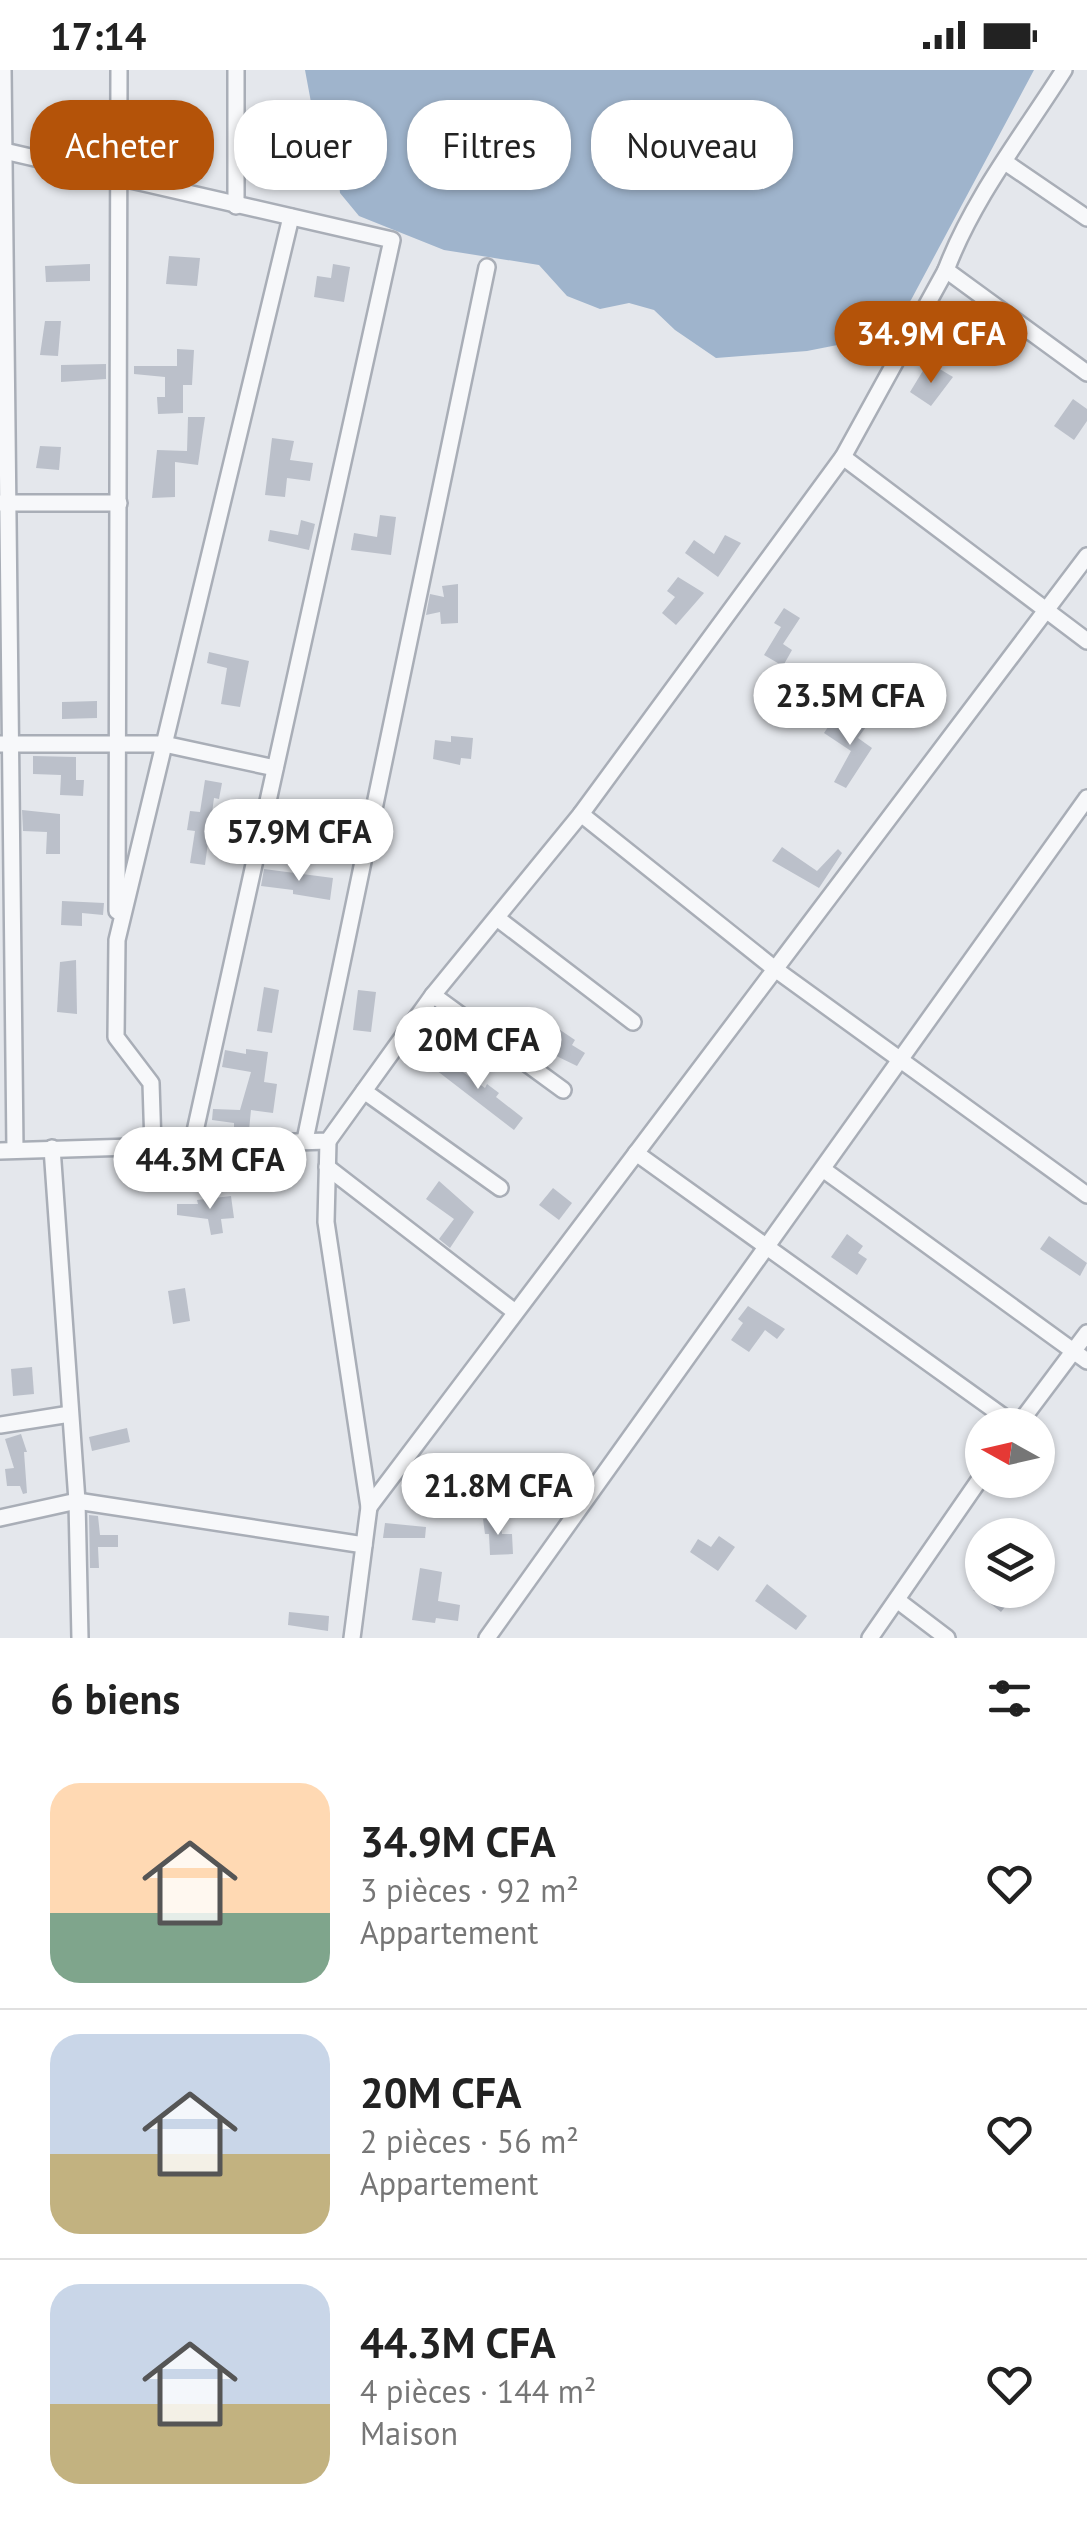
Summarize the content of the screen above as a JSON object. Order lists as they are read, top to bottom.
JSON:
{
  "north": "left",
  "page": {
    "status": "17:14",
    "chip": [
      "Acheter",
      "Louer",
      "Filtres",
      "Nouveau"
    ],
    "price": [
      "34.9M CFA",
      "23.5M CFA",
      "57.9M CFA",
      "20M CFA",
      "44.3M CFA",
      "21.8M CFA"
    ],
    "heading": "6 biens",
    "list": [
      {
        "name": "34.9M CFA",
        "note": "3 pièces · 92 m² · Appartement"
      },
      {
        "name": "20M CFA",
        "note": "2 pièces · 56 m² · Appartement"
      },
      {
        "name": "44.3M CFA",
        "note": "4 pièces · 144 m² · Maison"
      }
    ]
  }
}
